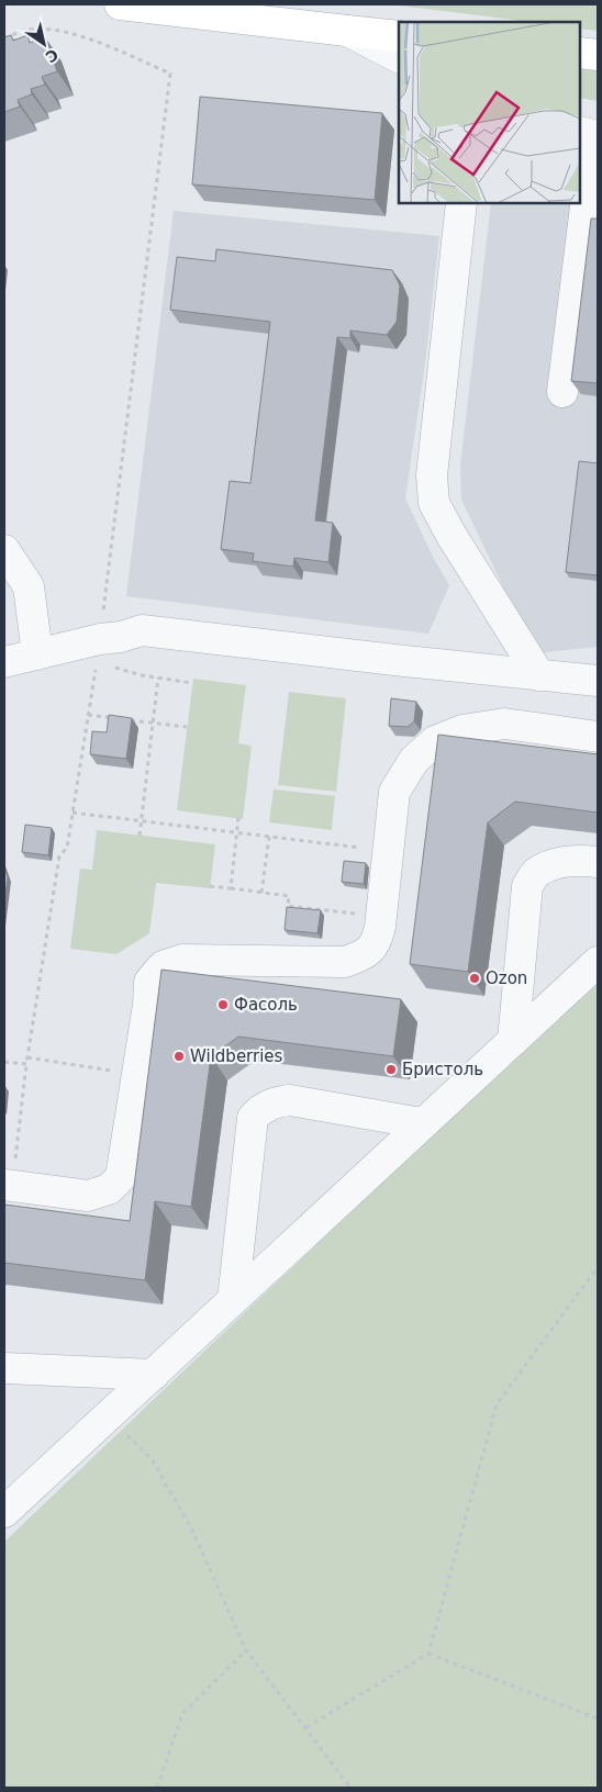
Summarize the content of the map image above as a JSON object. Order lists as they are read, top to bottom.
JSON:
{
  "places": [
    "Ozon",
    "Фасоль",
    "Wildberries",
    "Бристоль"
  ],
  "north": "bottom right"
}
